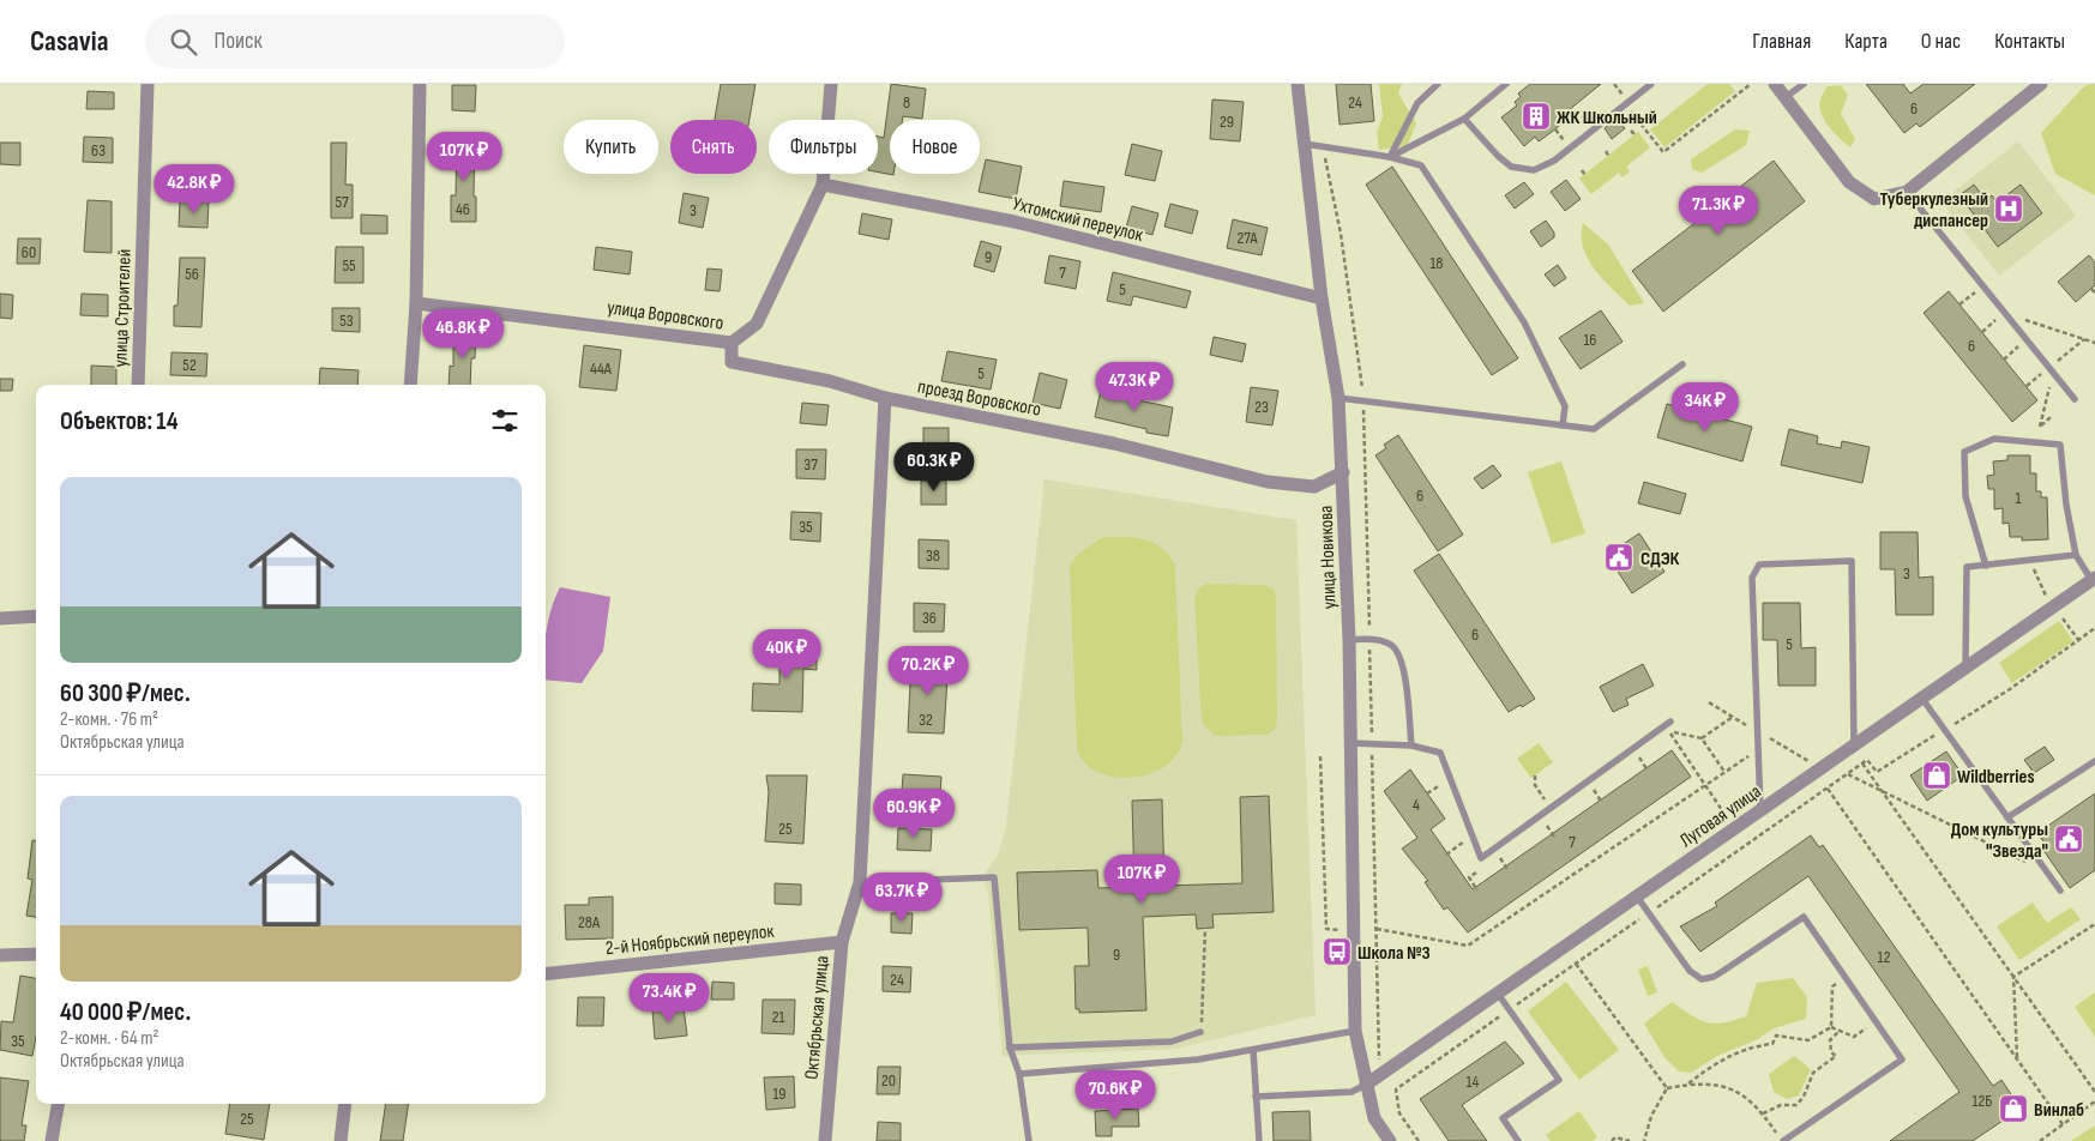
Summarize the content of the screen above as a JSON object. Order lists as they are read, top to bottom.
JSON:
{
  "streets": {
    "street": [
      "Ухтомский переулок",
      "улица Строителей",
      "улица Воровского",
      "проезд Воровского",
      "улица Новикова",
      "Луговая улица",
      "2-й Ноябрьский переулок",
      "Октябрьская улица"
    ]
  },
  "crossings": [
    ["Ухтомский переулок", "улица Воровского"],
    ["Ухтомский переулок", "улица Новикова"],
    ["улица Воровского", "проезд Воровского"],
    ["проезд Воровского", "улица Новикова"],
    ["проезд Воровского", "Октябрьская улица"],
    ["улица Новикова", "Луговая улица"],
    ["2-й Ноябрьский переулок", "Октябрьская улица"]
  ],
  "places": {
    "building": ["ЖК Школьный"],
    "hospital": ["Туберкулезный диспансер"],
    "public building": ["СДЭК", "Дом культуры \"Звезда\""],
    "shop": ["Wildberries", "Винлаб"],
    "bus stop": ["Школа №3"]
  },
  "house_numbers": [
    "8",
    "24",
    "6",
    "29",
    "63",
    "57",
    "46",
    "3",
    "27А",
    "60",
    "9",
    "18",
    "55",
    "7",
    "56",
    "5",
    "53",
    "16",
    "6",
    "52",
    "44А",
    "5",
    "23",
    "37",
    "6",
    "1",
    "35",
    "38",
    "3",
    "36",
    "6",
    "5",
    "32",
    "4",
    "25",
    "7",
    "28А",
    "9",
    "12",
    "24",
    "21",
    "35",
    "20",
    "14",
    "19",
    "12Б",
    "25"
  ],
  "page": {
    "header": "Casavia",
    "search": "Поиск",
    "nav": [
      "Главная",
      "Карта",
      "О нас",
      "Контакты"
    ],
    "chip": [
      "Купить",
      "Снять",
      "Фильтры",
      "Новое"
    ],
    "price": [
      "107K ₽",
      "42.8K ₽",
      "71.3K ₽",
      "46.8K ₽",
      "47.3K ₽",
      "34K ₽",
      "60.3K ₽",
      "40K ₽",
      "70.2K ₽",
      "60.9K ₽",
      "107K ₽",
      "63.7K ₽",
      "73.4K ₽",
      "70.6K ₽"
    ],
    "heading": "Объектов: 14",
    "list": [
      {
        "name": "60 300 ₽/мес.",
        "note": "2-комн. · 76 m² · Октябрьская улица"
      },
      {
        "name": "40 000 ₽/мес.",
        "note": "2-комн. · 64 m² · Октябрьская улица"
      }
    ]
  }
}
